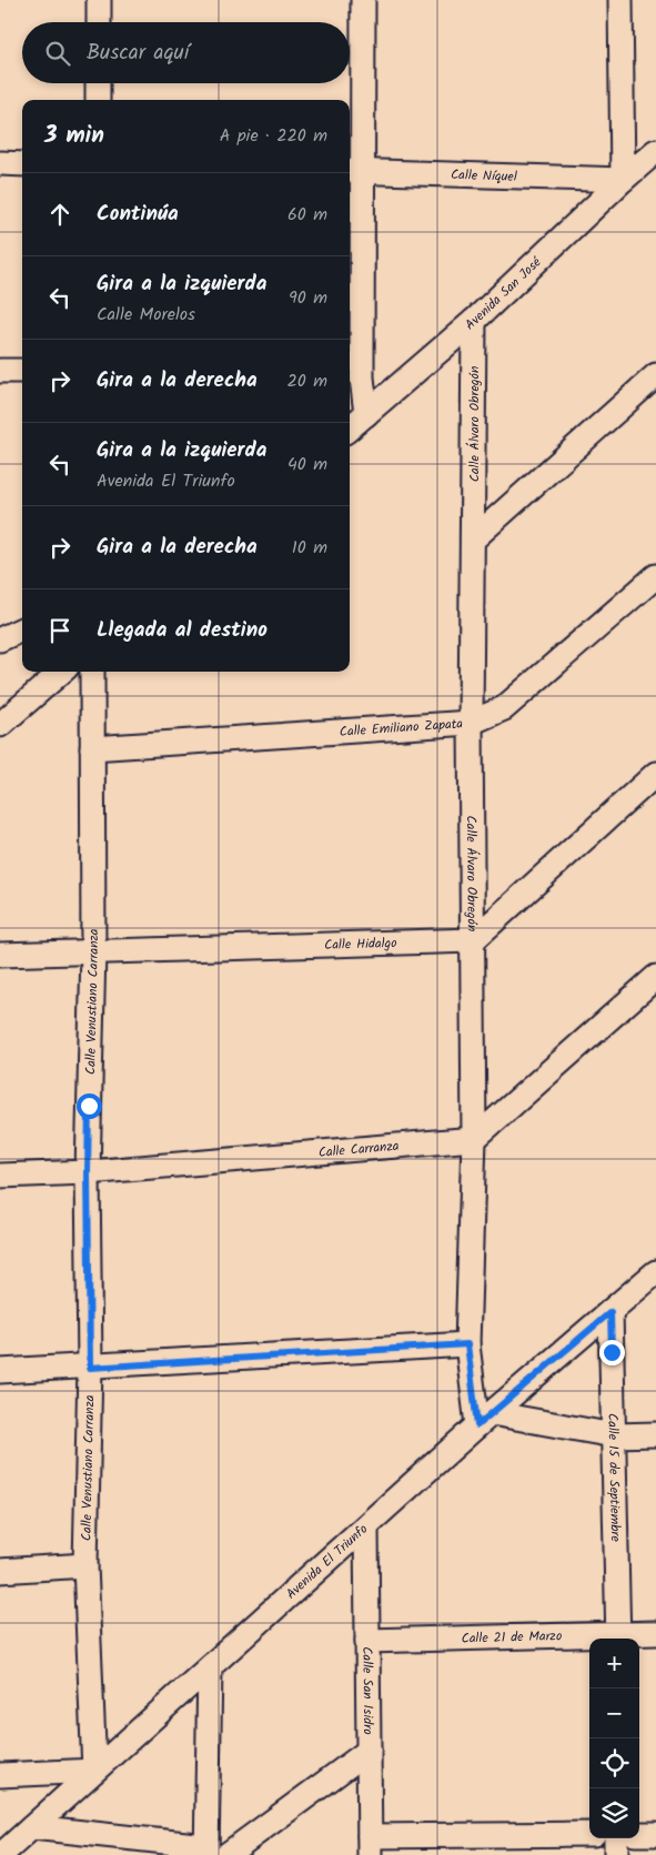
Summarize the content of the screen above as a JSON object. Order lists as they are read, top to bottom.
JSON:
{
  "streets": {
    "street": [
      "Calle Níquel",
      "Avenida San José",
      "Calle Álvaro Obregón",
      "Calle Emiliano Zapata",
      "Calle Hidalgo",
      "Calle Venustiano Carranza",
      "Calle Carranza",
      "Calle 15 de Septiembre",
      "Avenida El Triunfo",
      "Calle 21 de Marzo",
      "Calle San Isidro"
    ]
  },
  "crossings": [
    ["Calle Níquel", "Avenida San José"],
    ["Avenida San José", "Calle Álvaro Obregón"],
    ["Calle Álvaro Obregón", "Calle Emiliano Zapata"],
    ["Calle Álvaro Obregón", "Calle Hidalgo"],
    ["Calle Álvaro Obregón", "Calle Carranza"],
    ["Calle Álvaro Obregón", "Avenida El Triunfo"],
    ["Calle Emiliano Zapata", "Calle Venustiano Carranza"],
    ["Calle Hidalgo", "Calle Venustiano Carranza"],
    ["Calle Venustiano Carranza", "Calle Carranza"],
    ["Calle Venustiano Carranza", "Avenida El Triunfo"],
    ["Calle 15 de Septiembre", "Avenida El Triunfo"],
    ["Calle 15 de Septiembre", "Calle 21 de Marzo"],
    ["Avenida El Triunfo", "Calle San Isidro"],
    ["Calle 21 de Marzo", "Calle San Isidro"]
  ],
  "page": {
    "search": "Buscar aquí",
    "heading": ["3 min", "A pie · 220 m"],
    "list": [
      ["Continúa", "60 m"],
      ["Gira a la izquierda", "Calle Morelos", "90 m"],
      ["Gira a la derecha", "20 m"],
      ["Gira a la izquierda", "Avenida El Triunfo", "40 m"],
      ["Gira a la derecha", "10 m"],
      "Llegada al destino"
    ],
    "map_buttons": ["+", "−"]
  }
}
